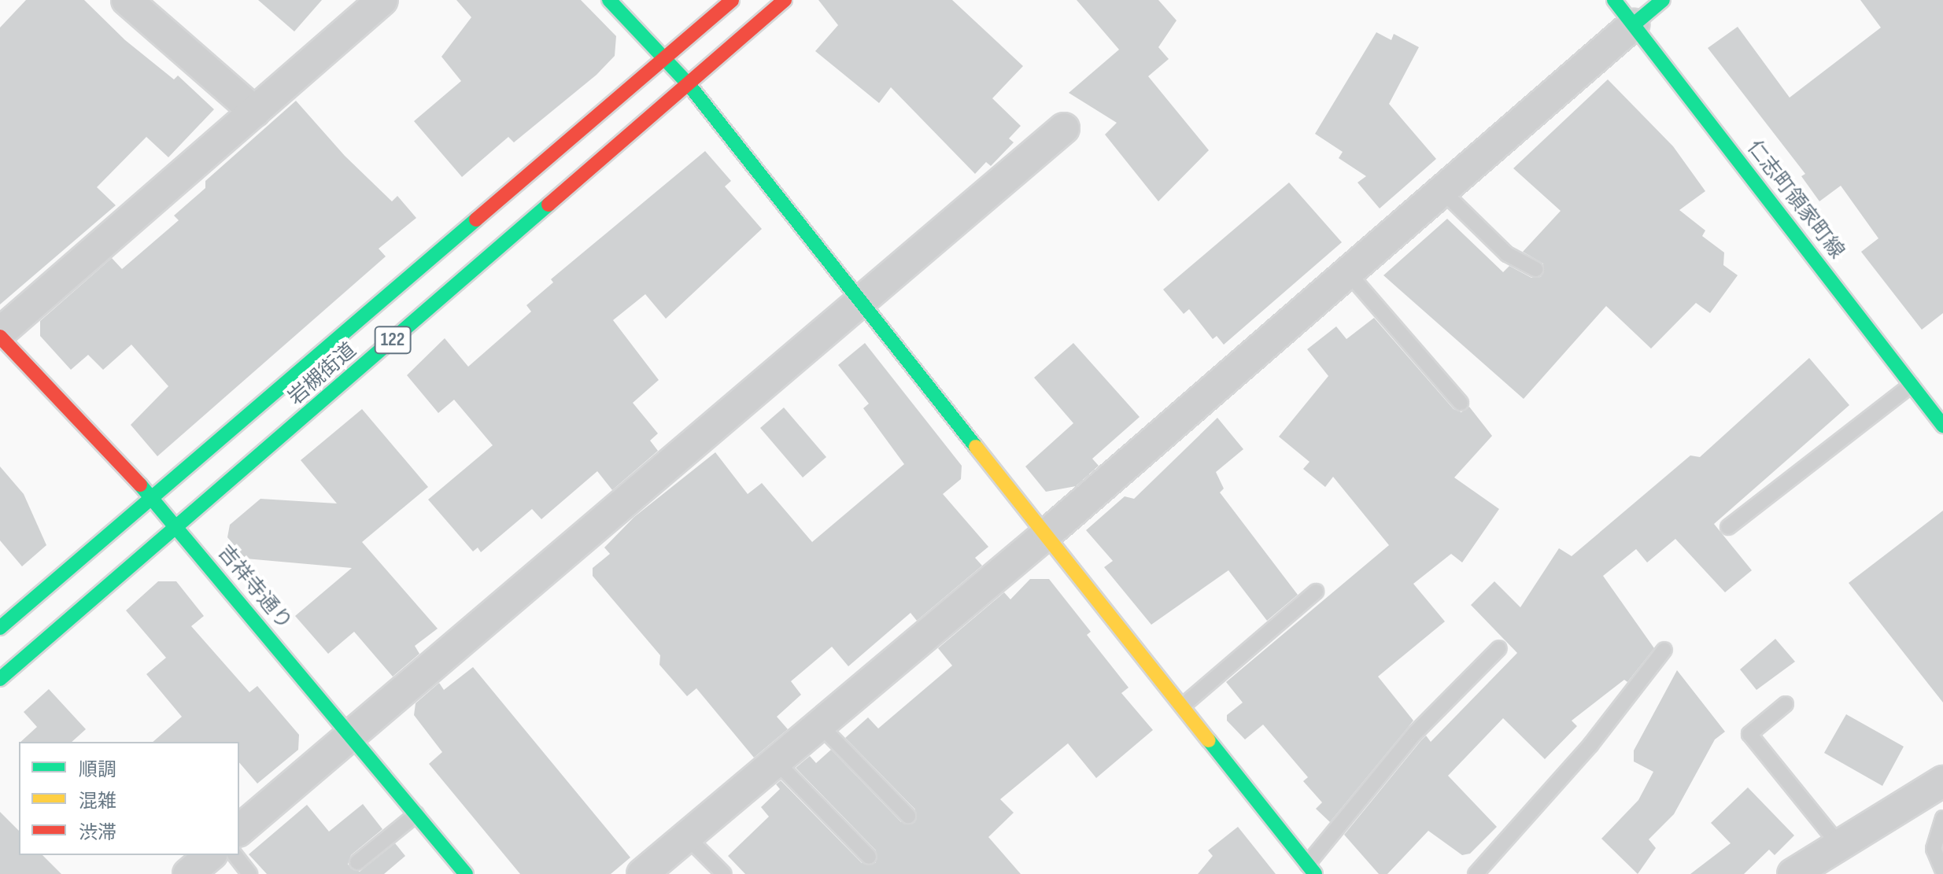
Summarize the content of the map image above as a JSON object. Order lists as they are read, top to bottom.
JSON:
{
  "streets": {
    "main road": [
      "仁志町領家町線",
      "122",
      "岩槻街道",
      "吉祥寺通り"
    ]
  },
  "crossings": [
    ["岩槻街道", "吉祥寺通り"]
  ],
  "legend": ["順調", "混雑", "渋滞"]
}
